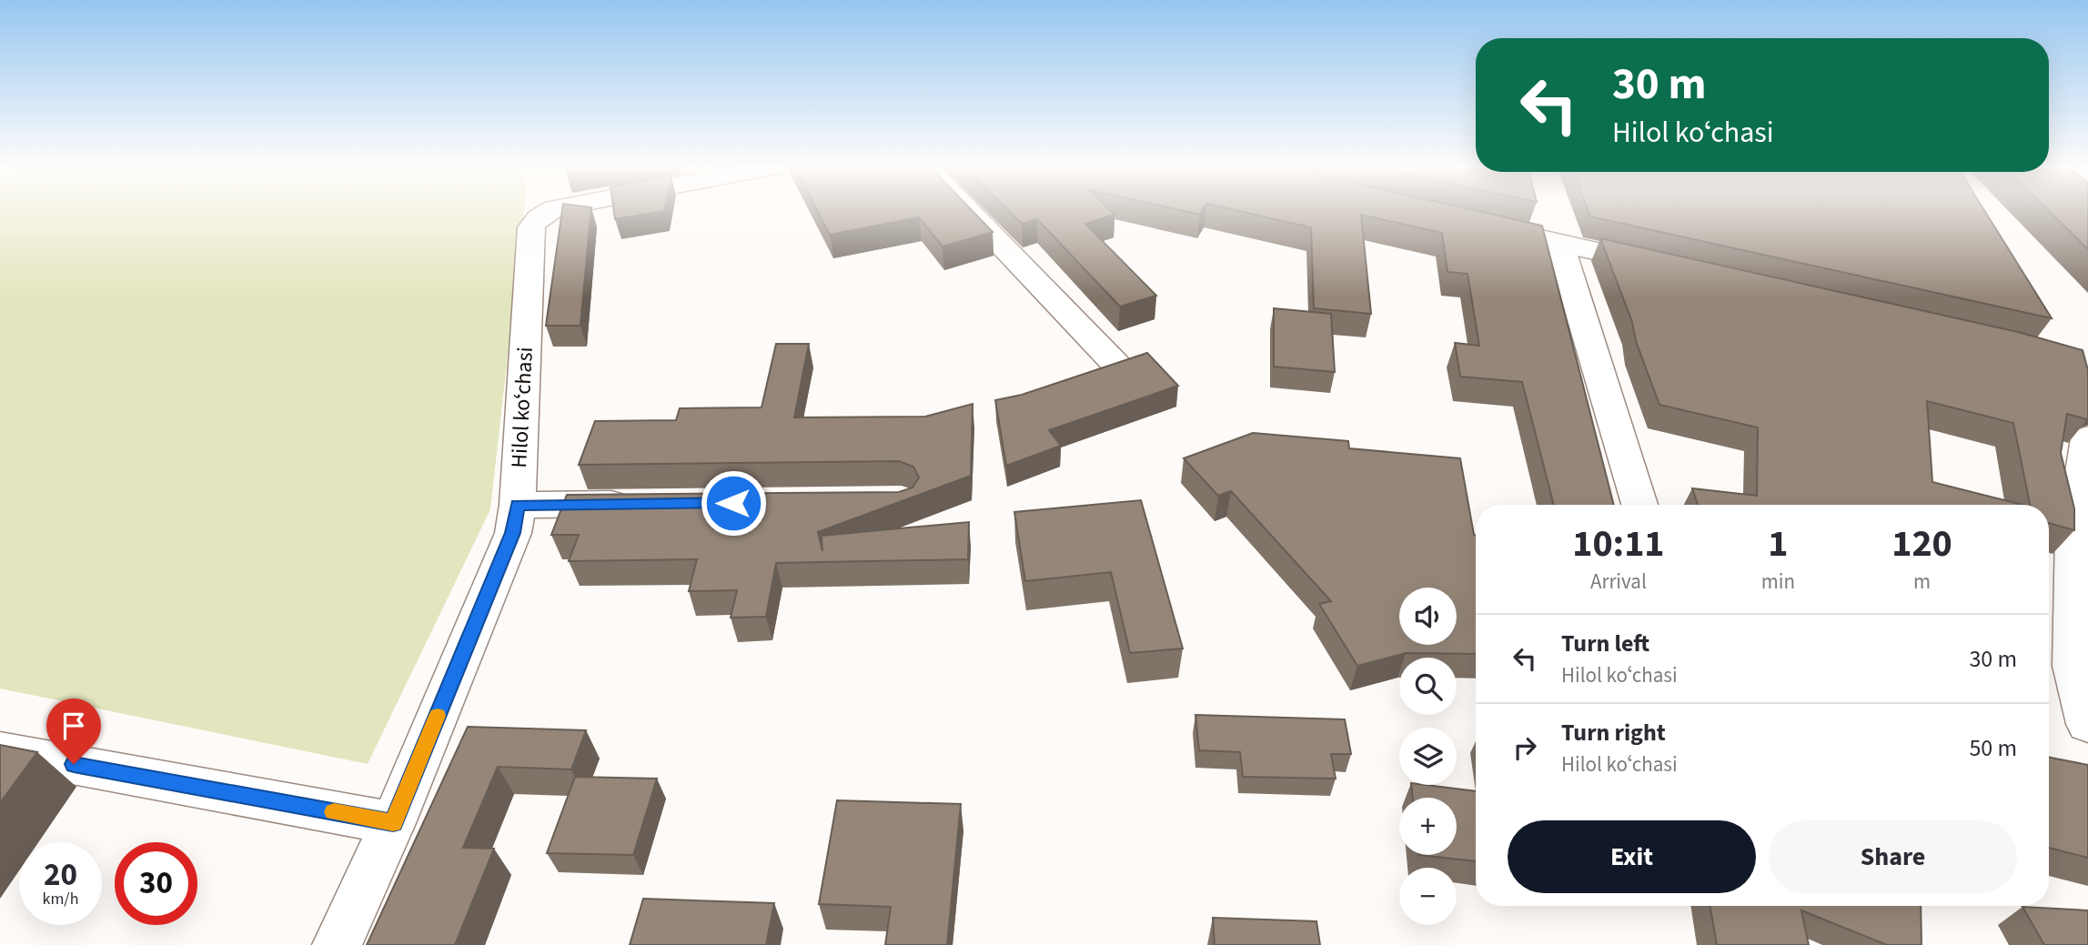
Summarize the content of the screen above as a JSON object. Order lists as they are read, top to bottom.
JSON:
{
  "streets": {
    "street": ["Hilol koʻchasi"]
  },
  "page": {
    "turn": ["30 m", "Hilol koʻchasi"],
    "eta": [
      "10:11",
      "Arrival",
      "1",
      "min",
      "120",
      "m"
    ],
    "map_buttons": ["+", "−"],
    "list": [
      {
        "name": "Turn left",
        "note": "Hilol koʻchasi",
        "value": "30 m"
      },
      {
        "name": "Turn right",
        "note": "Hilol koʻchasi",
        "value": "50 m"
      }
    ],
    "buttons": ["Exit", "Share"],
    "speed": "20 km/h",
    "limit": "30"
  }
}
